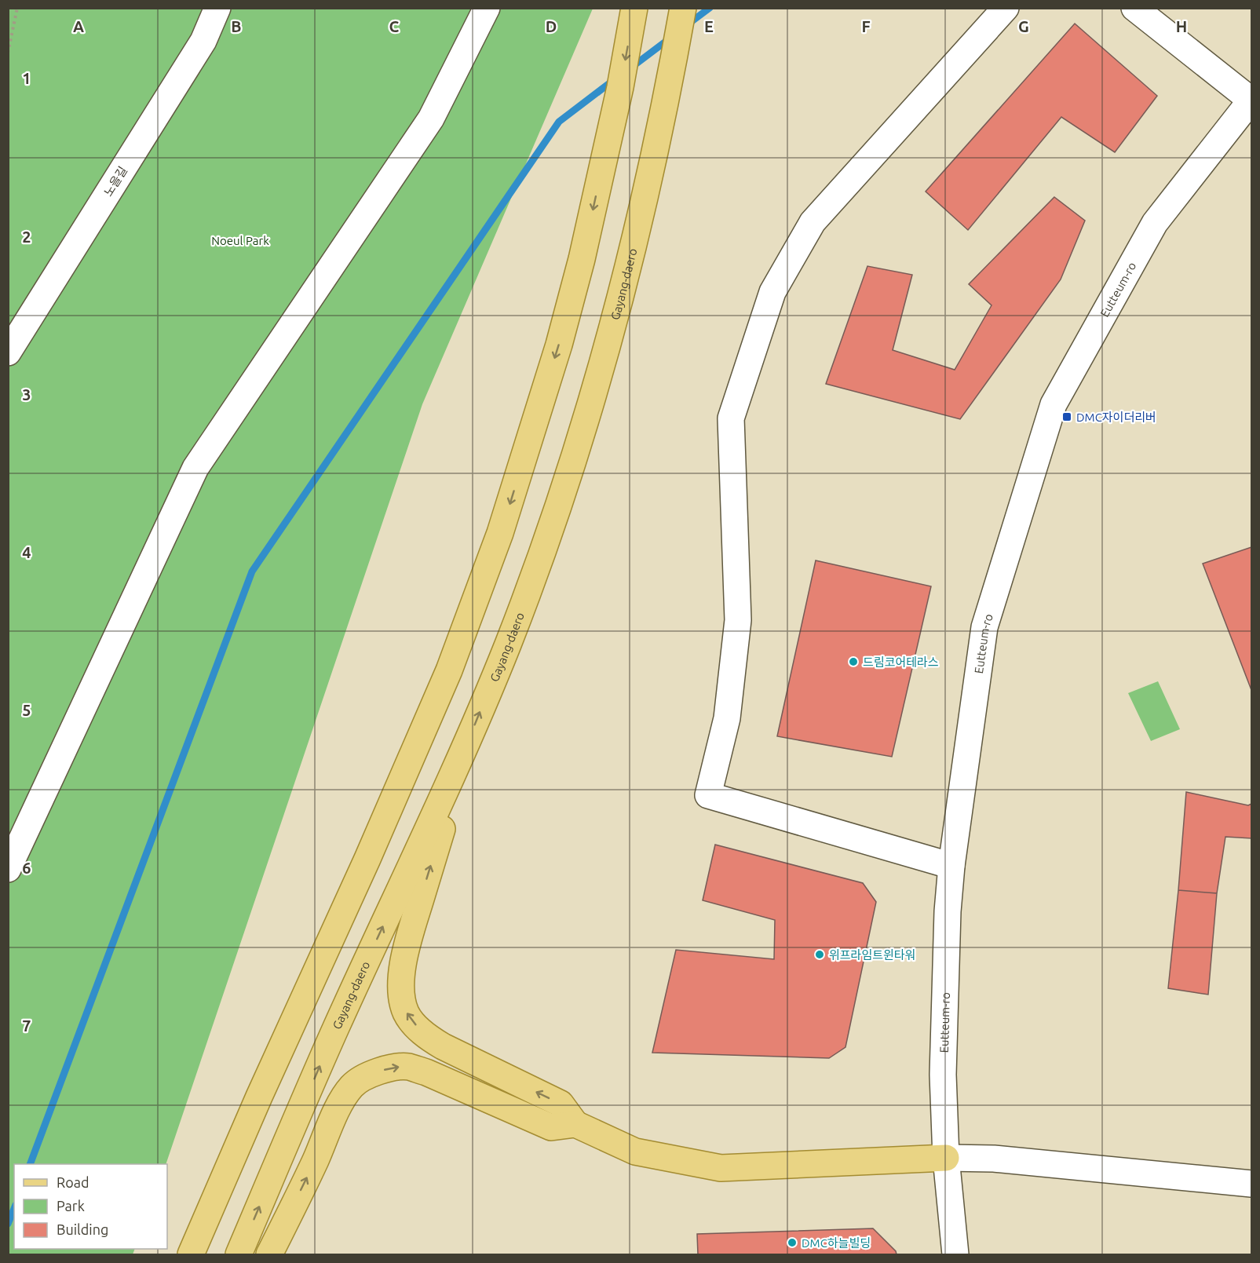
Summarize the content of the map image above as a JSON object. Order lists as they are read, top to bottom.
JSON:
{
  "streets": {
    "main road": ["Gayang-daero"],
    "street": ["노을길", "Eutteum-ro"]
  },
  "parks": ["Noeul Park"],
  "places": {
    "transit": ["DMC자이더리버"],
    "other": ["드림코어테라스", "위프라임트윈타워", "DMC하늘빌딩"]
  },
  "legend": ["Road", "Park", "Building"],
  "grid": {
    "columns": [
      "A",
      "B",
      "C",
      "D",
      "E",
      "F",
      "G",
      "H"
    ],
    "rows": [
      "1",
      "2",
      "3",
      "4",
      "5",
      "6",
      "7"
    ]
  }
}
